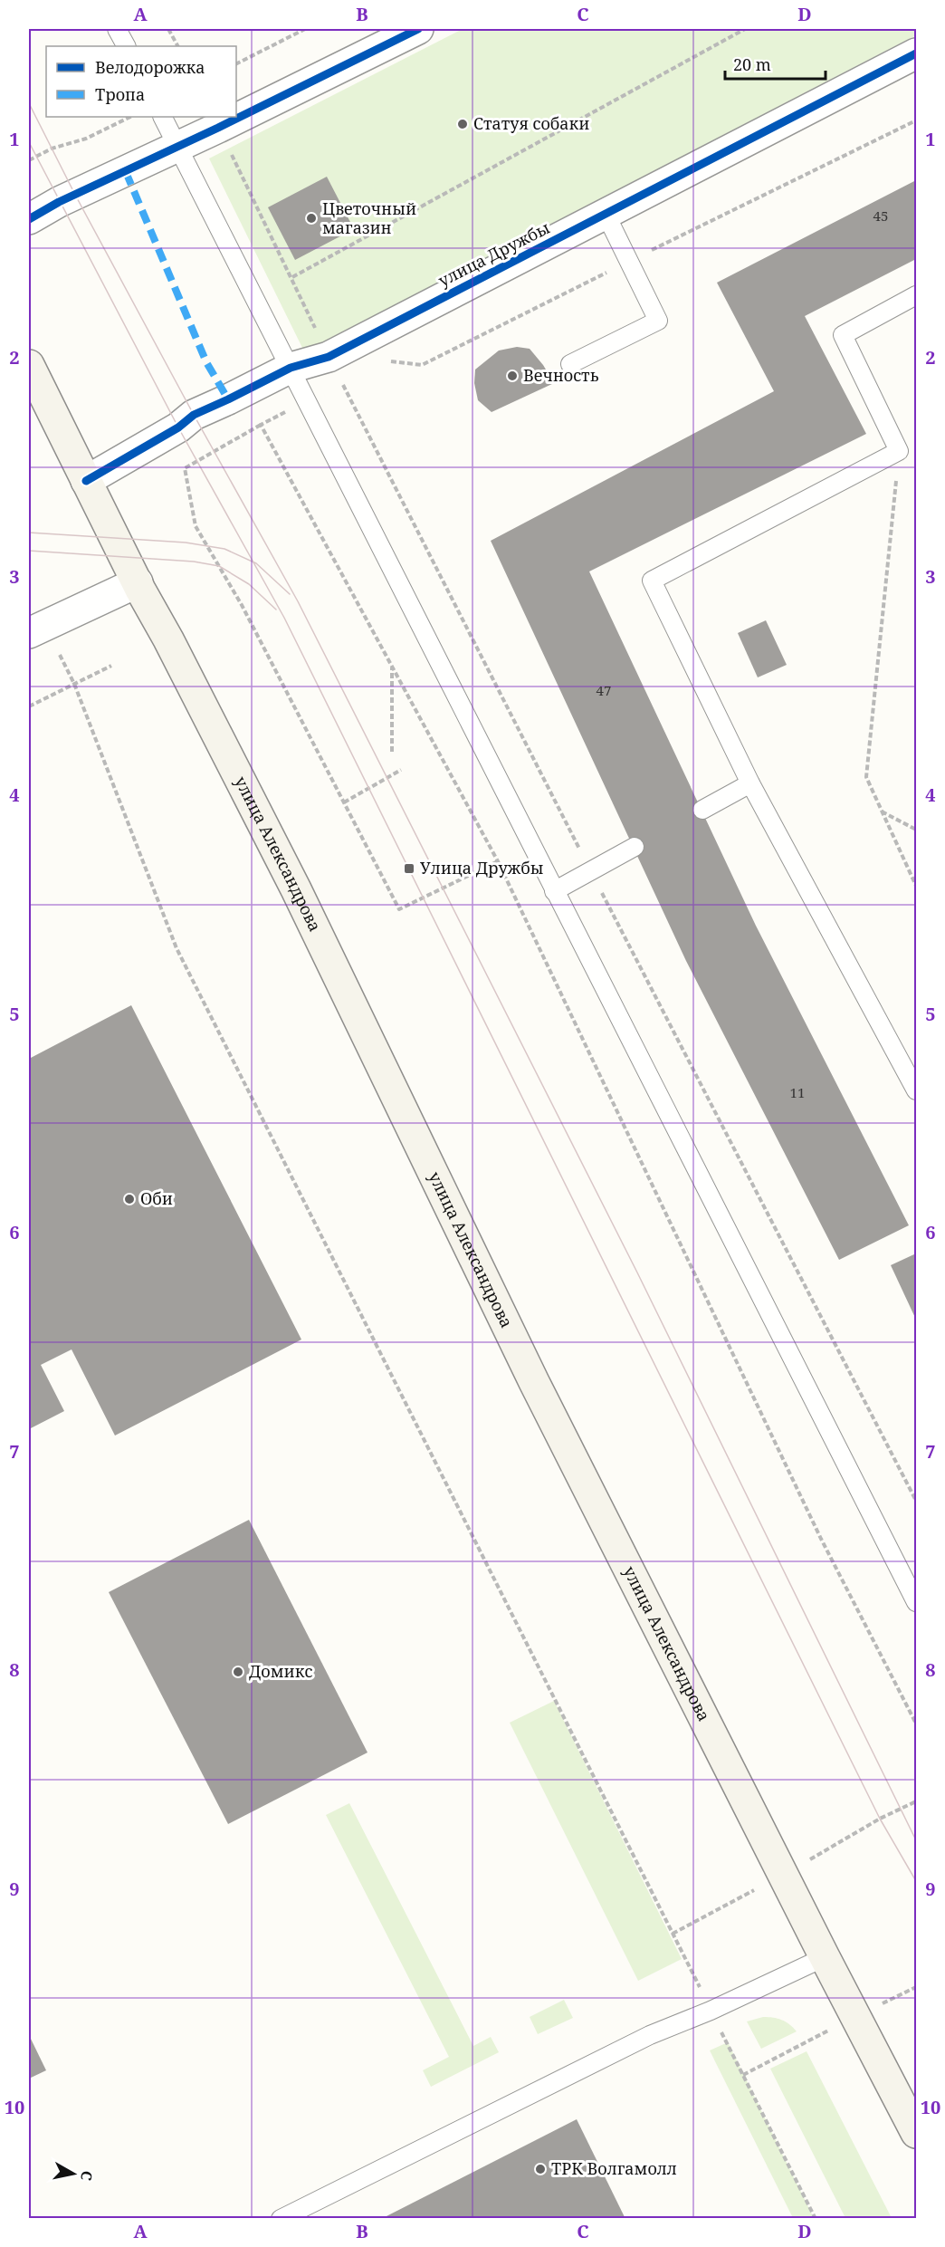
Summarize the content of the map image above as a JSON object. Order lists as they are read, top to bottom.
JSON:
{
  "streets": {
    "main road": ["улица Александрова"],
    "street": ["улица Дружбы"]
  },
  "crossings": [
    ["улица Дружбы", "улица Александрова"]
  ],
  "places": {
    "other": [
      "Статуя собаки",
      "Цветочный магазин",
      "Вечность",
      "Оби",
      "Домикс",
      "ТРК Волгамолл"
    ],
    "transit": ["Улица Дружбы"]
  },
  "house_numbers": ["45", "47", "11"],
  "legend": ["Велодорожка", "Тропа"],
  "scale_bar": "20 m",
  "north": "right",
  "grid": {
    "columns": [
      "A",
      "B",
      "C",
      "D"
    ],
    "rows": [
      "1",
      "2",
      "3",
      "4",
      "5",
      "6",
      "7",
      "8",
      "9",
      "10"
    ]
  }
}
